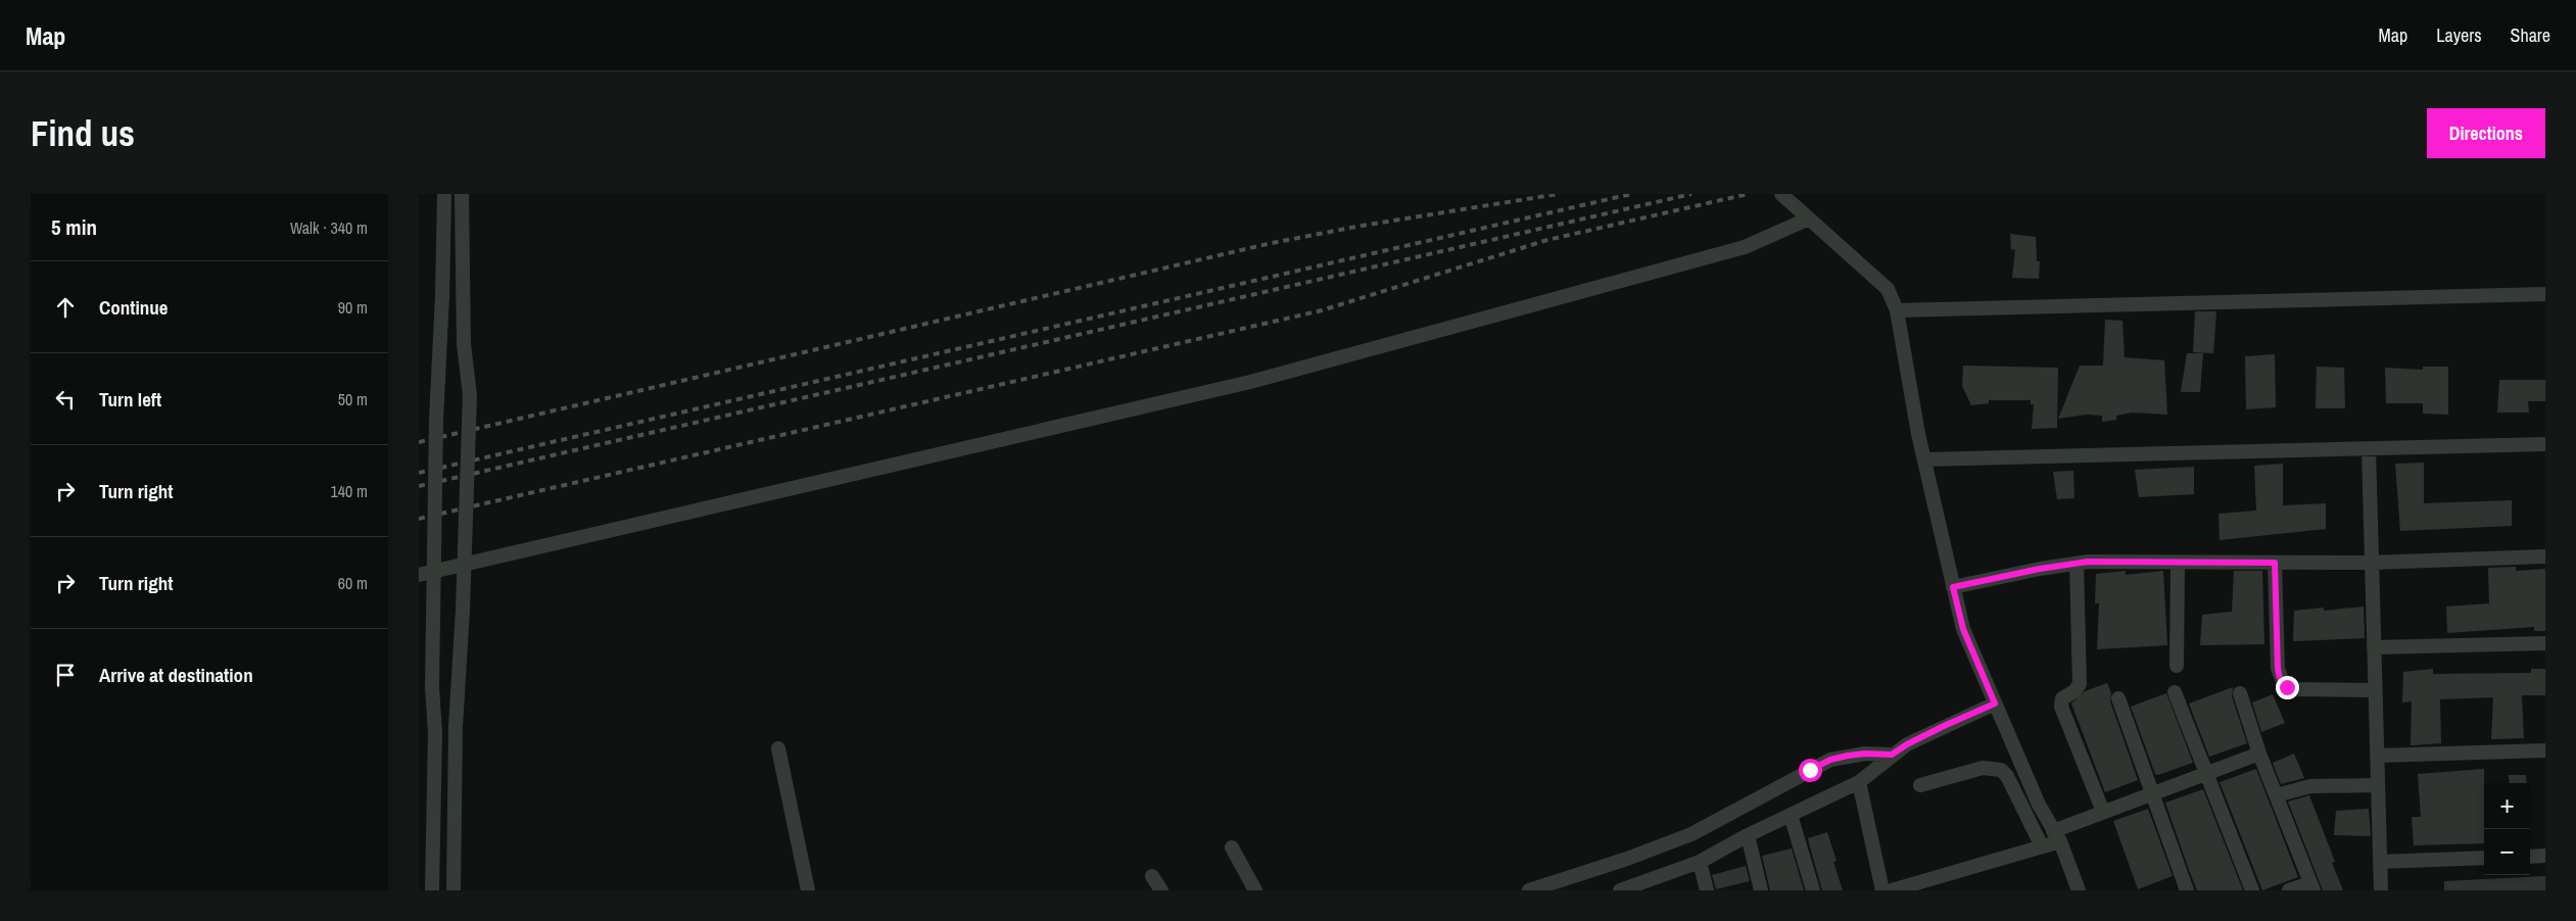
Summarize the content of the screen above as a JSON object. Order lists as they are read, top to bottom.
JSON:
{
  "page": {
    "header": "Map",
    "nav": ["Map", "Layers", "Share"],
    "buttons": "Directions",
    "title": "Find us",
    "heading": ["5 min", "Walk · 340 m"],
    "list": [
      ["Continue", "90 m"],
      ["Turn left", "50 m"],
      ["Turn right", "140 m"],
      ["Turn right", "60 m"],
      "Arrive at destination"
    ],
    "map_buttons": ["+", "−"]
  }
}
